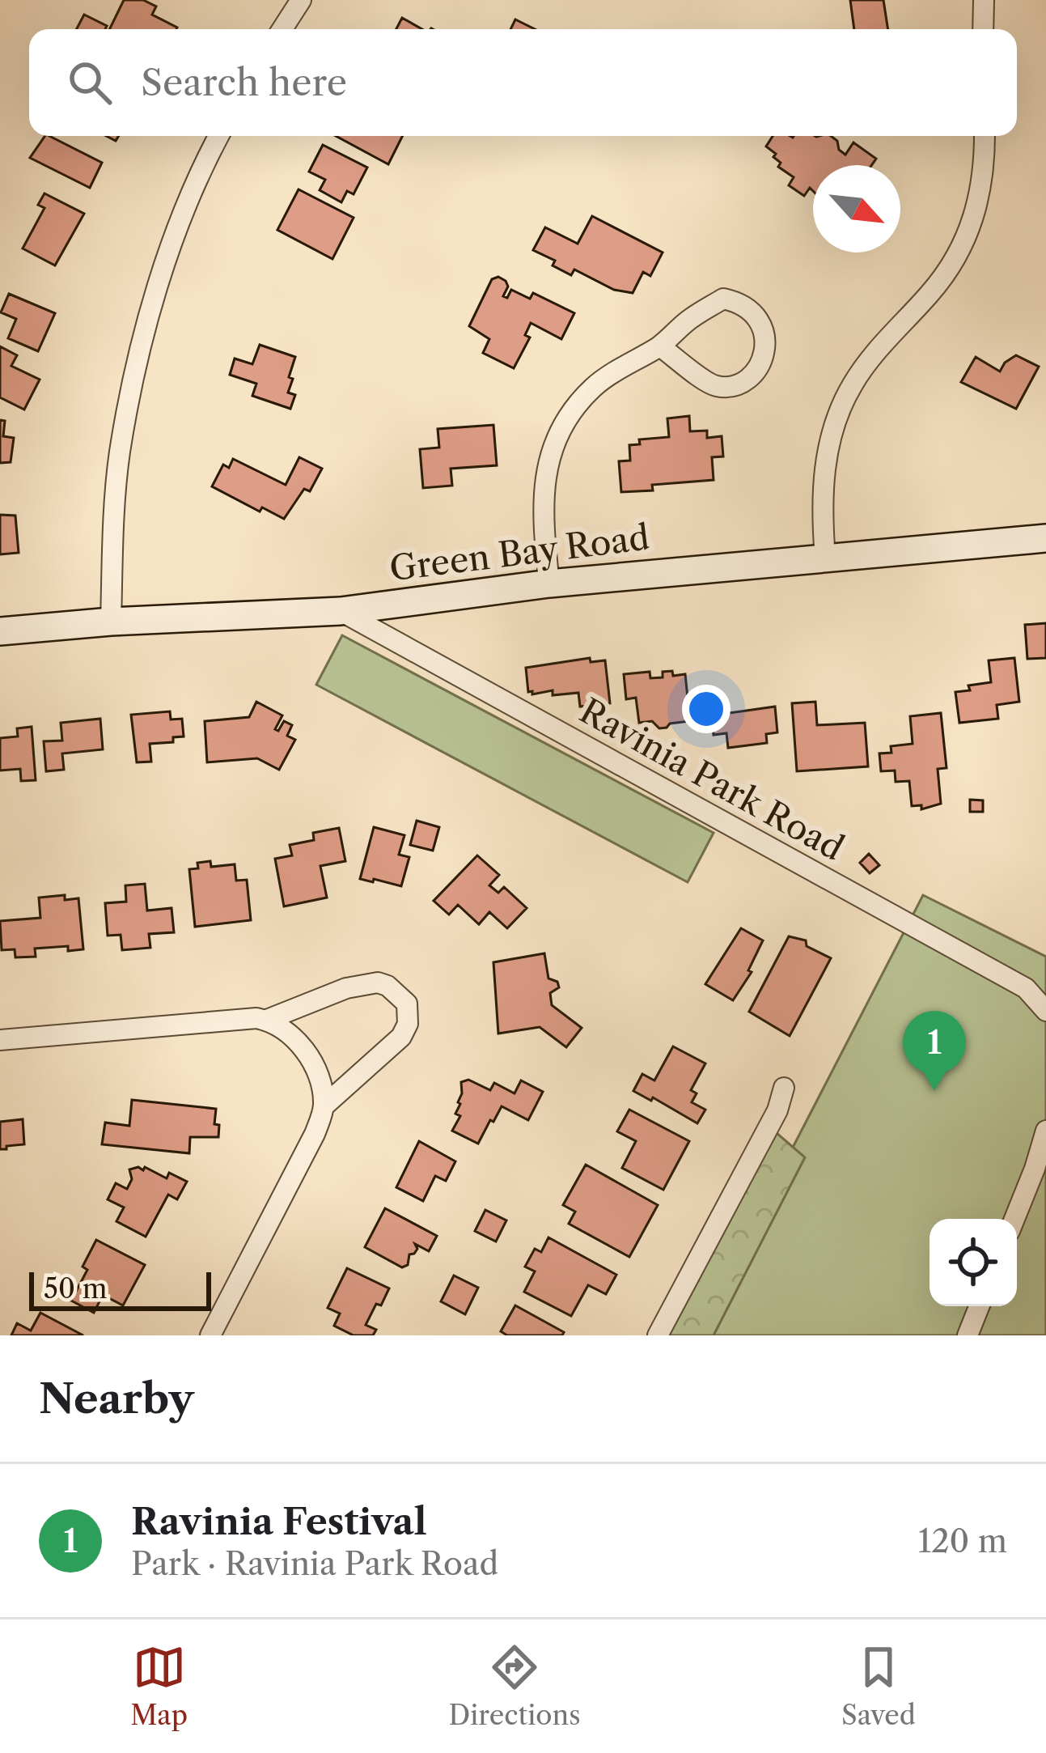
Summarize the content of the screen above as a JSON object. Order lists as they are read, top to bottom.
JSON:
{
  "streets": {
    "main road": ["Green Bay Road"],
    "street": ["Ravinia Park Road"]
  },
  "crossings": [
    ["Green Bay Road", "Ravinia Park Road"]
  ],
  "scale_bar": "50 m",
  "north": "bottom right",
  "page": {
    "search": "Search here",
    "pins": "1",
    "scale": "50 m",
    "heading": "Nearby",
    "list": [
      {
        "mark": "1",
        "name": "Ravinia Festival",
        "note": "Park · Ravinia Park Road",
        "value": "120 m"
      }
    ],
    "nav": ["Map", "Directions", "Saved"]
  }
}
